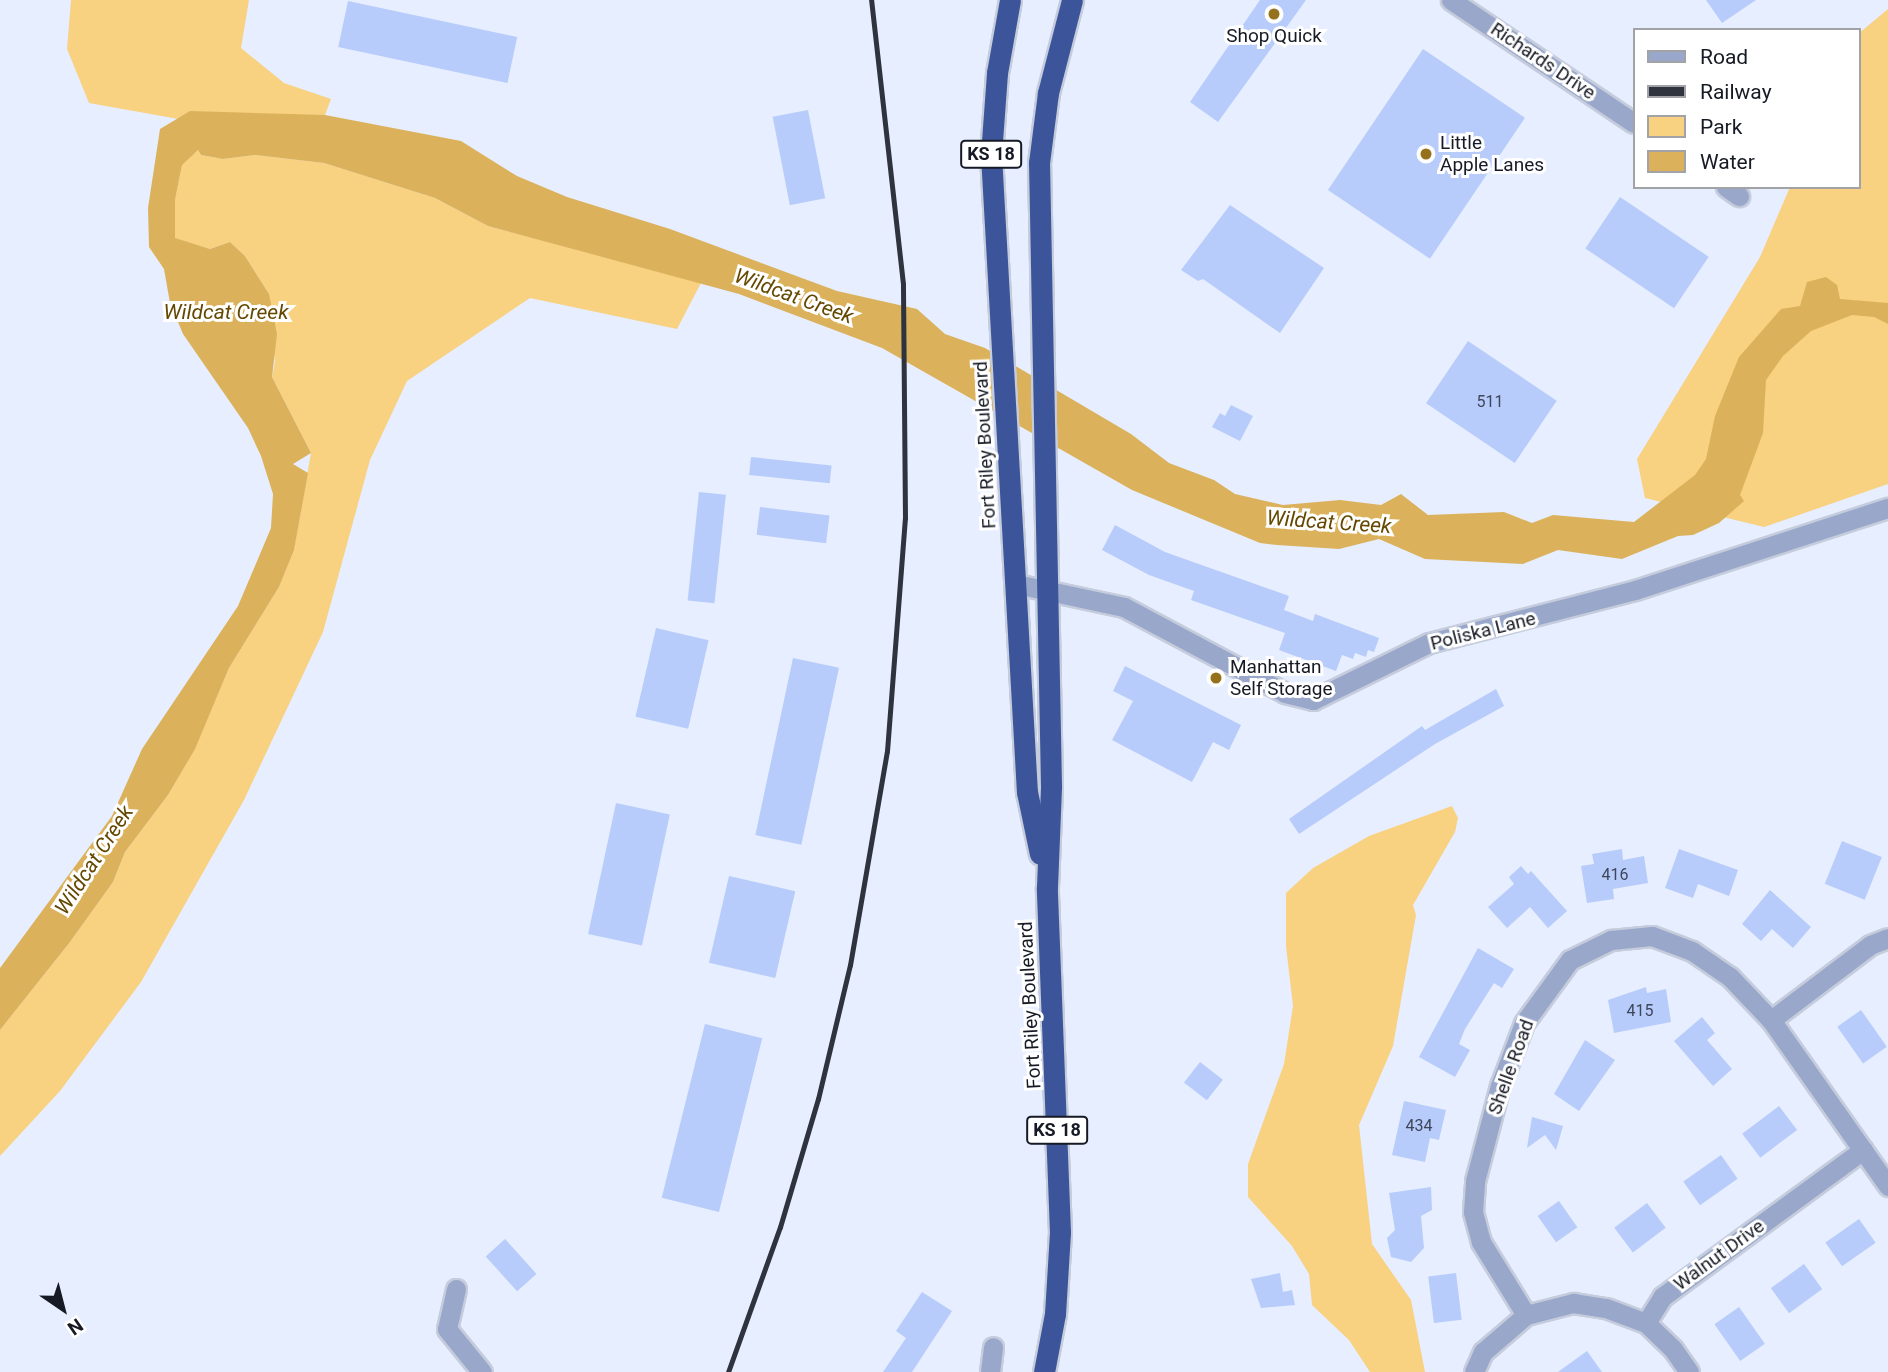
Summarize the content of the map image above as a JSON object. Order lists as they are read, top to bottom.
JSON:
{
  "streets": {
    "highway": ["KS 18", "Fort Riley Boulevard"],
    "street": [
      "Richards Drive",
      "Poliska Lane",
      "Shelle Road",
      "Walnut Drive"
    ]
  },
  "crossings": [
    ["Fort Riley Boulevard", "Poliska Lane"],
    ["Shelle Road", "Walnut Drive"]
  ],
  "water": ["Wildcat Creek"],
  "places": ["Shop Quick", "Little Apple Lanes", "Manhattan Self Storage"],
  "house_numbers": [
    "511",
    "416",
    "415",
    "434"
  ],
  "legend": [
    "Road",
    "Railway",
    "Park",
    "Water"
  ],
  "north": "bottom right"
}
